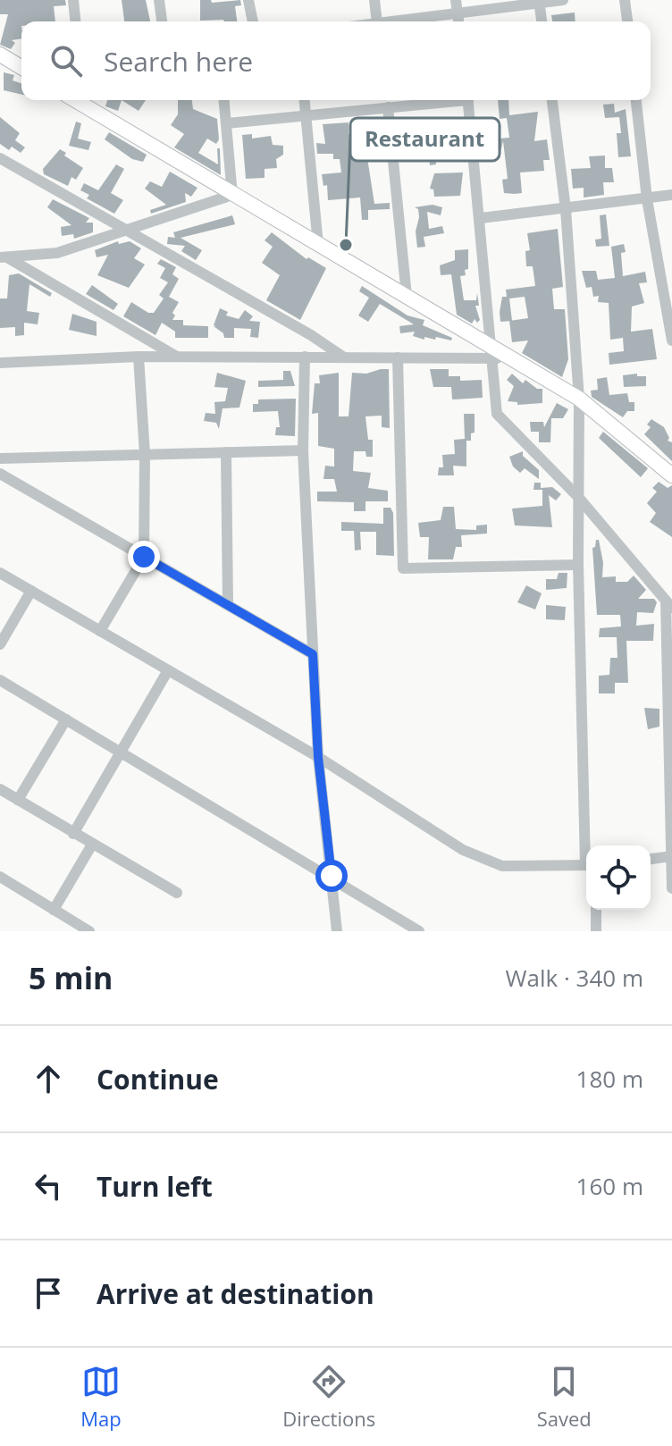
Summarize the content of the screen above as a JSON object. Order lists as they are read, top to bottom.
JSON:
{
  "places": ["Restaurant"],
  "page": {
    "search": "Search here",
    "heading": ["5 min", "Walk · 340 m"],
    "list": [
      ["Continue", "180 m"],
      ["Turn left", "160 m"],
      "Arrive at destination"
    ],
    "nav": ["Map", "Directions", "Saved"]
  }
}
